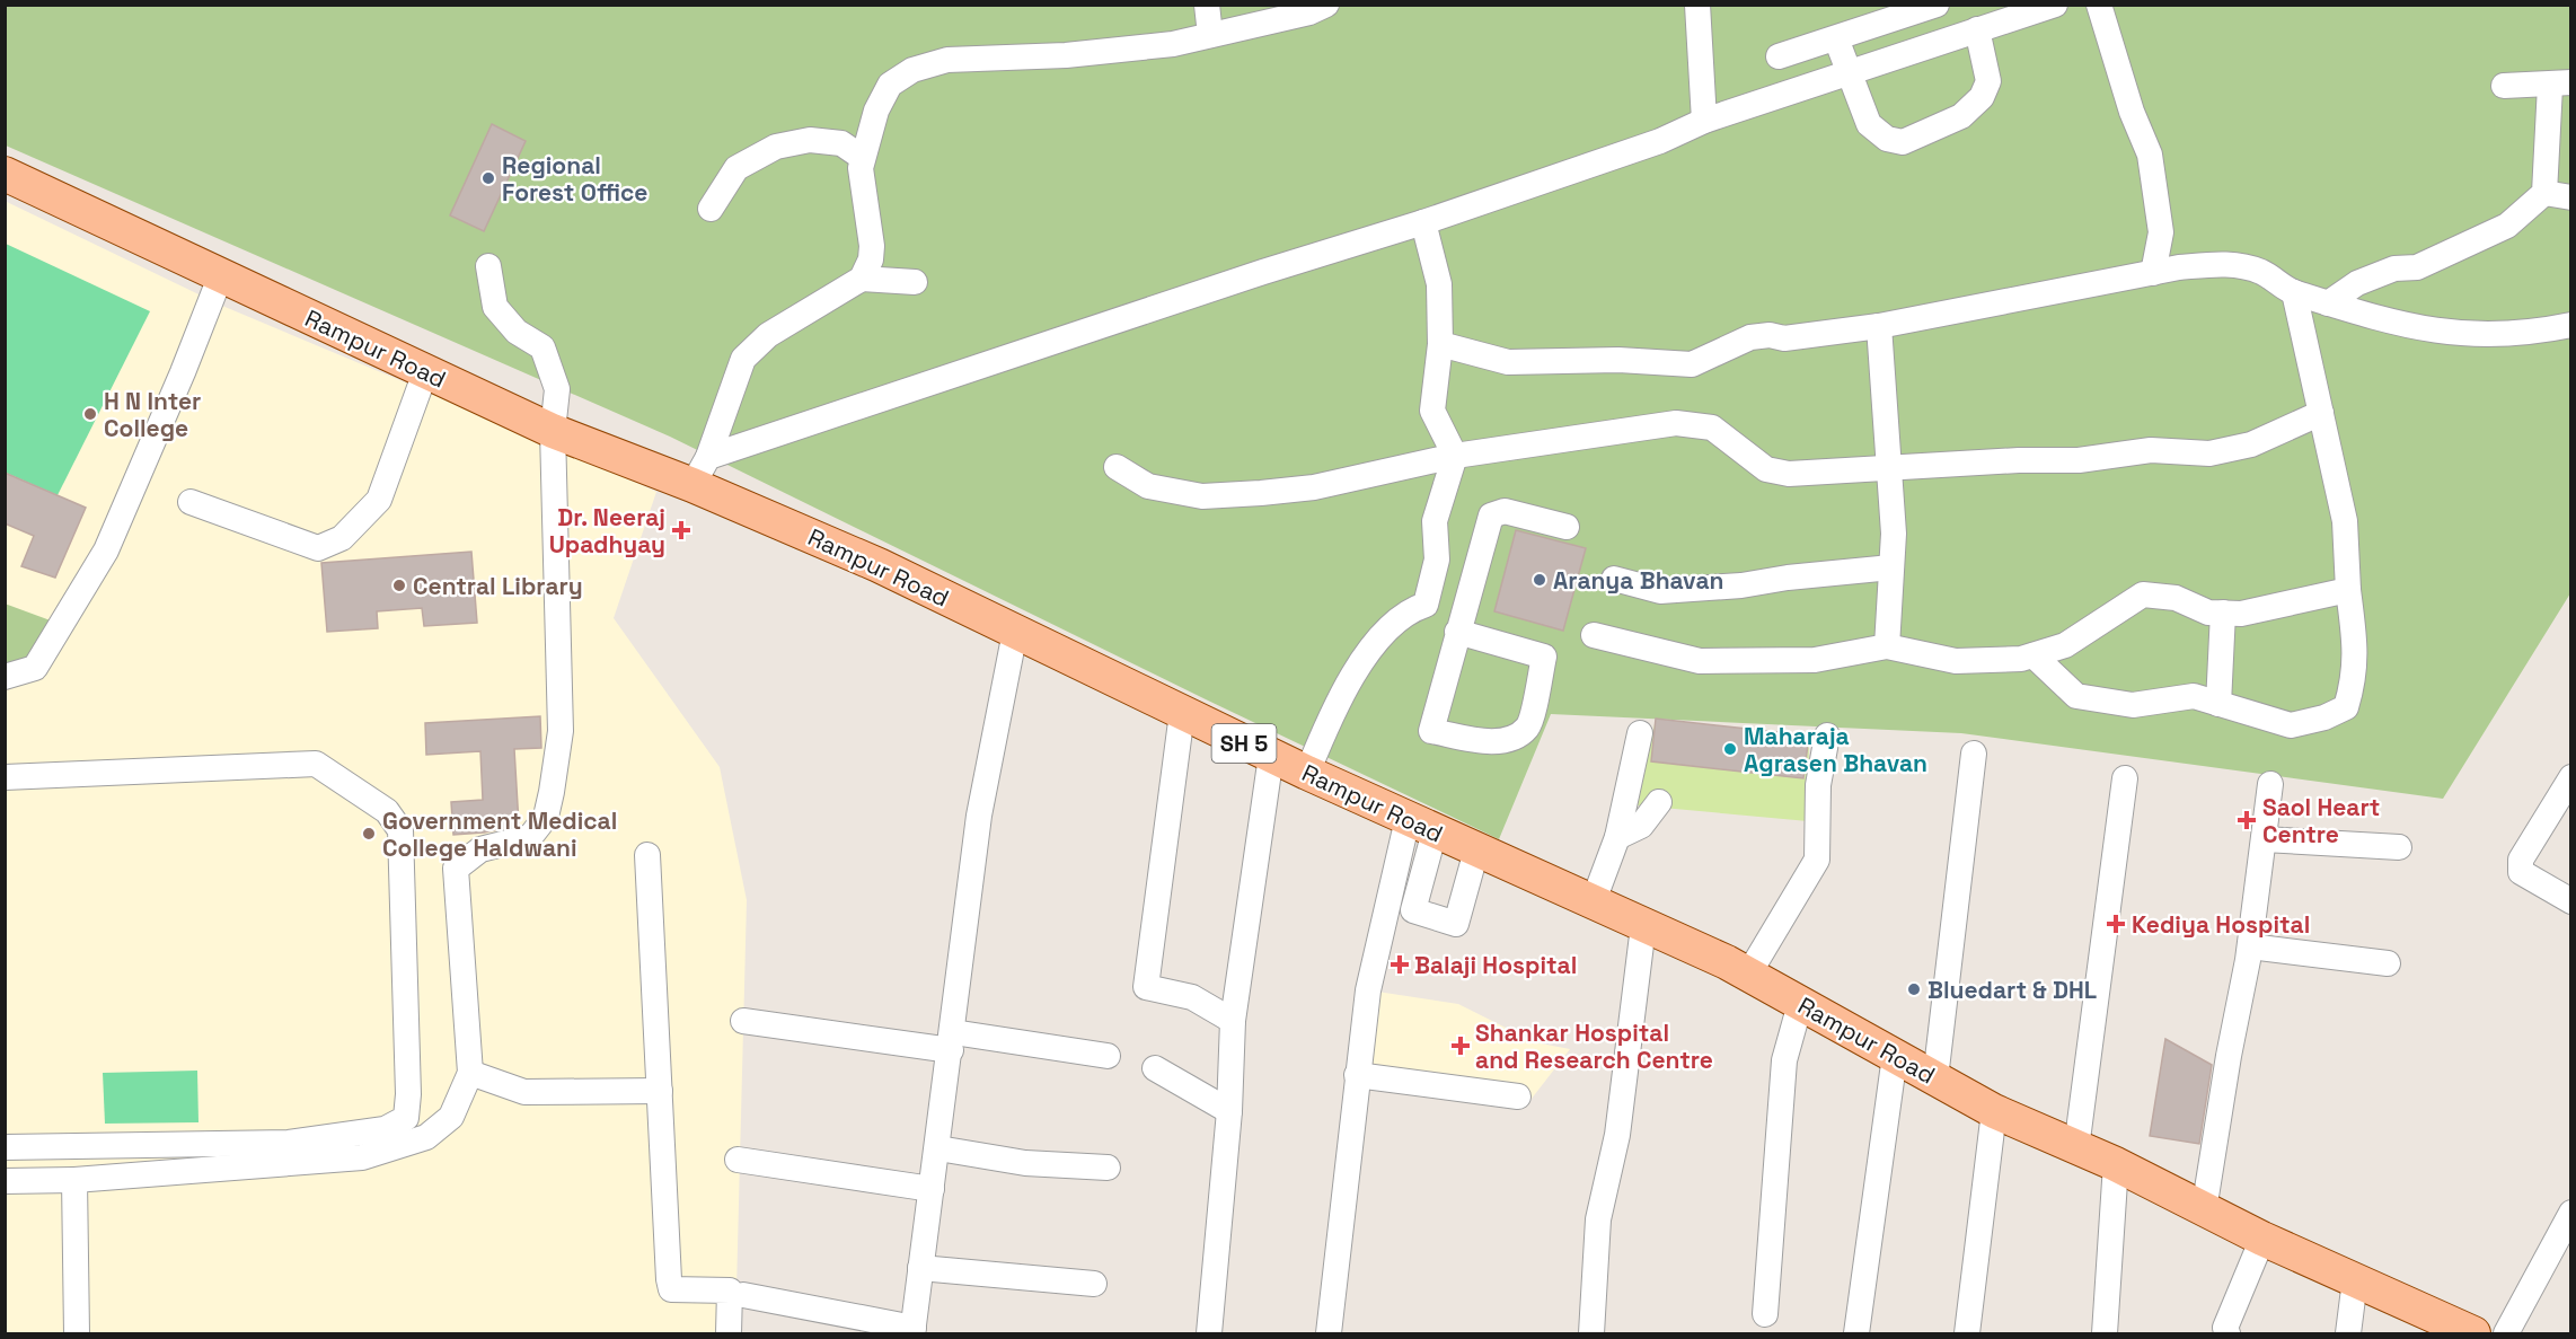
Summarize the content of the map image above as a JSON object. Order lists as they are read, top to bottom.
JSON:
{
  "streets": {
    "main road": ["Rampur Road", "SH 5"]
  },
  "places": {
    "other": [
      "Regional Forest Office",
      "H N Inter College",
      "Aranya Bhavan",
      "Central Library",
      "Maharaja Agrasen Bhavan",
      "Government Medical College Haldwani",
      "Bluedart & DHL"
    ],
    "health": [
      "Dr. Neeraj Upadhyay",
      "Saol Heart Centre",
      "Kediya Hospital",
      "Balaji Hospital",
      "Shankar Hospital and Research Centre"
    ]
  }
}
